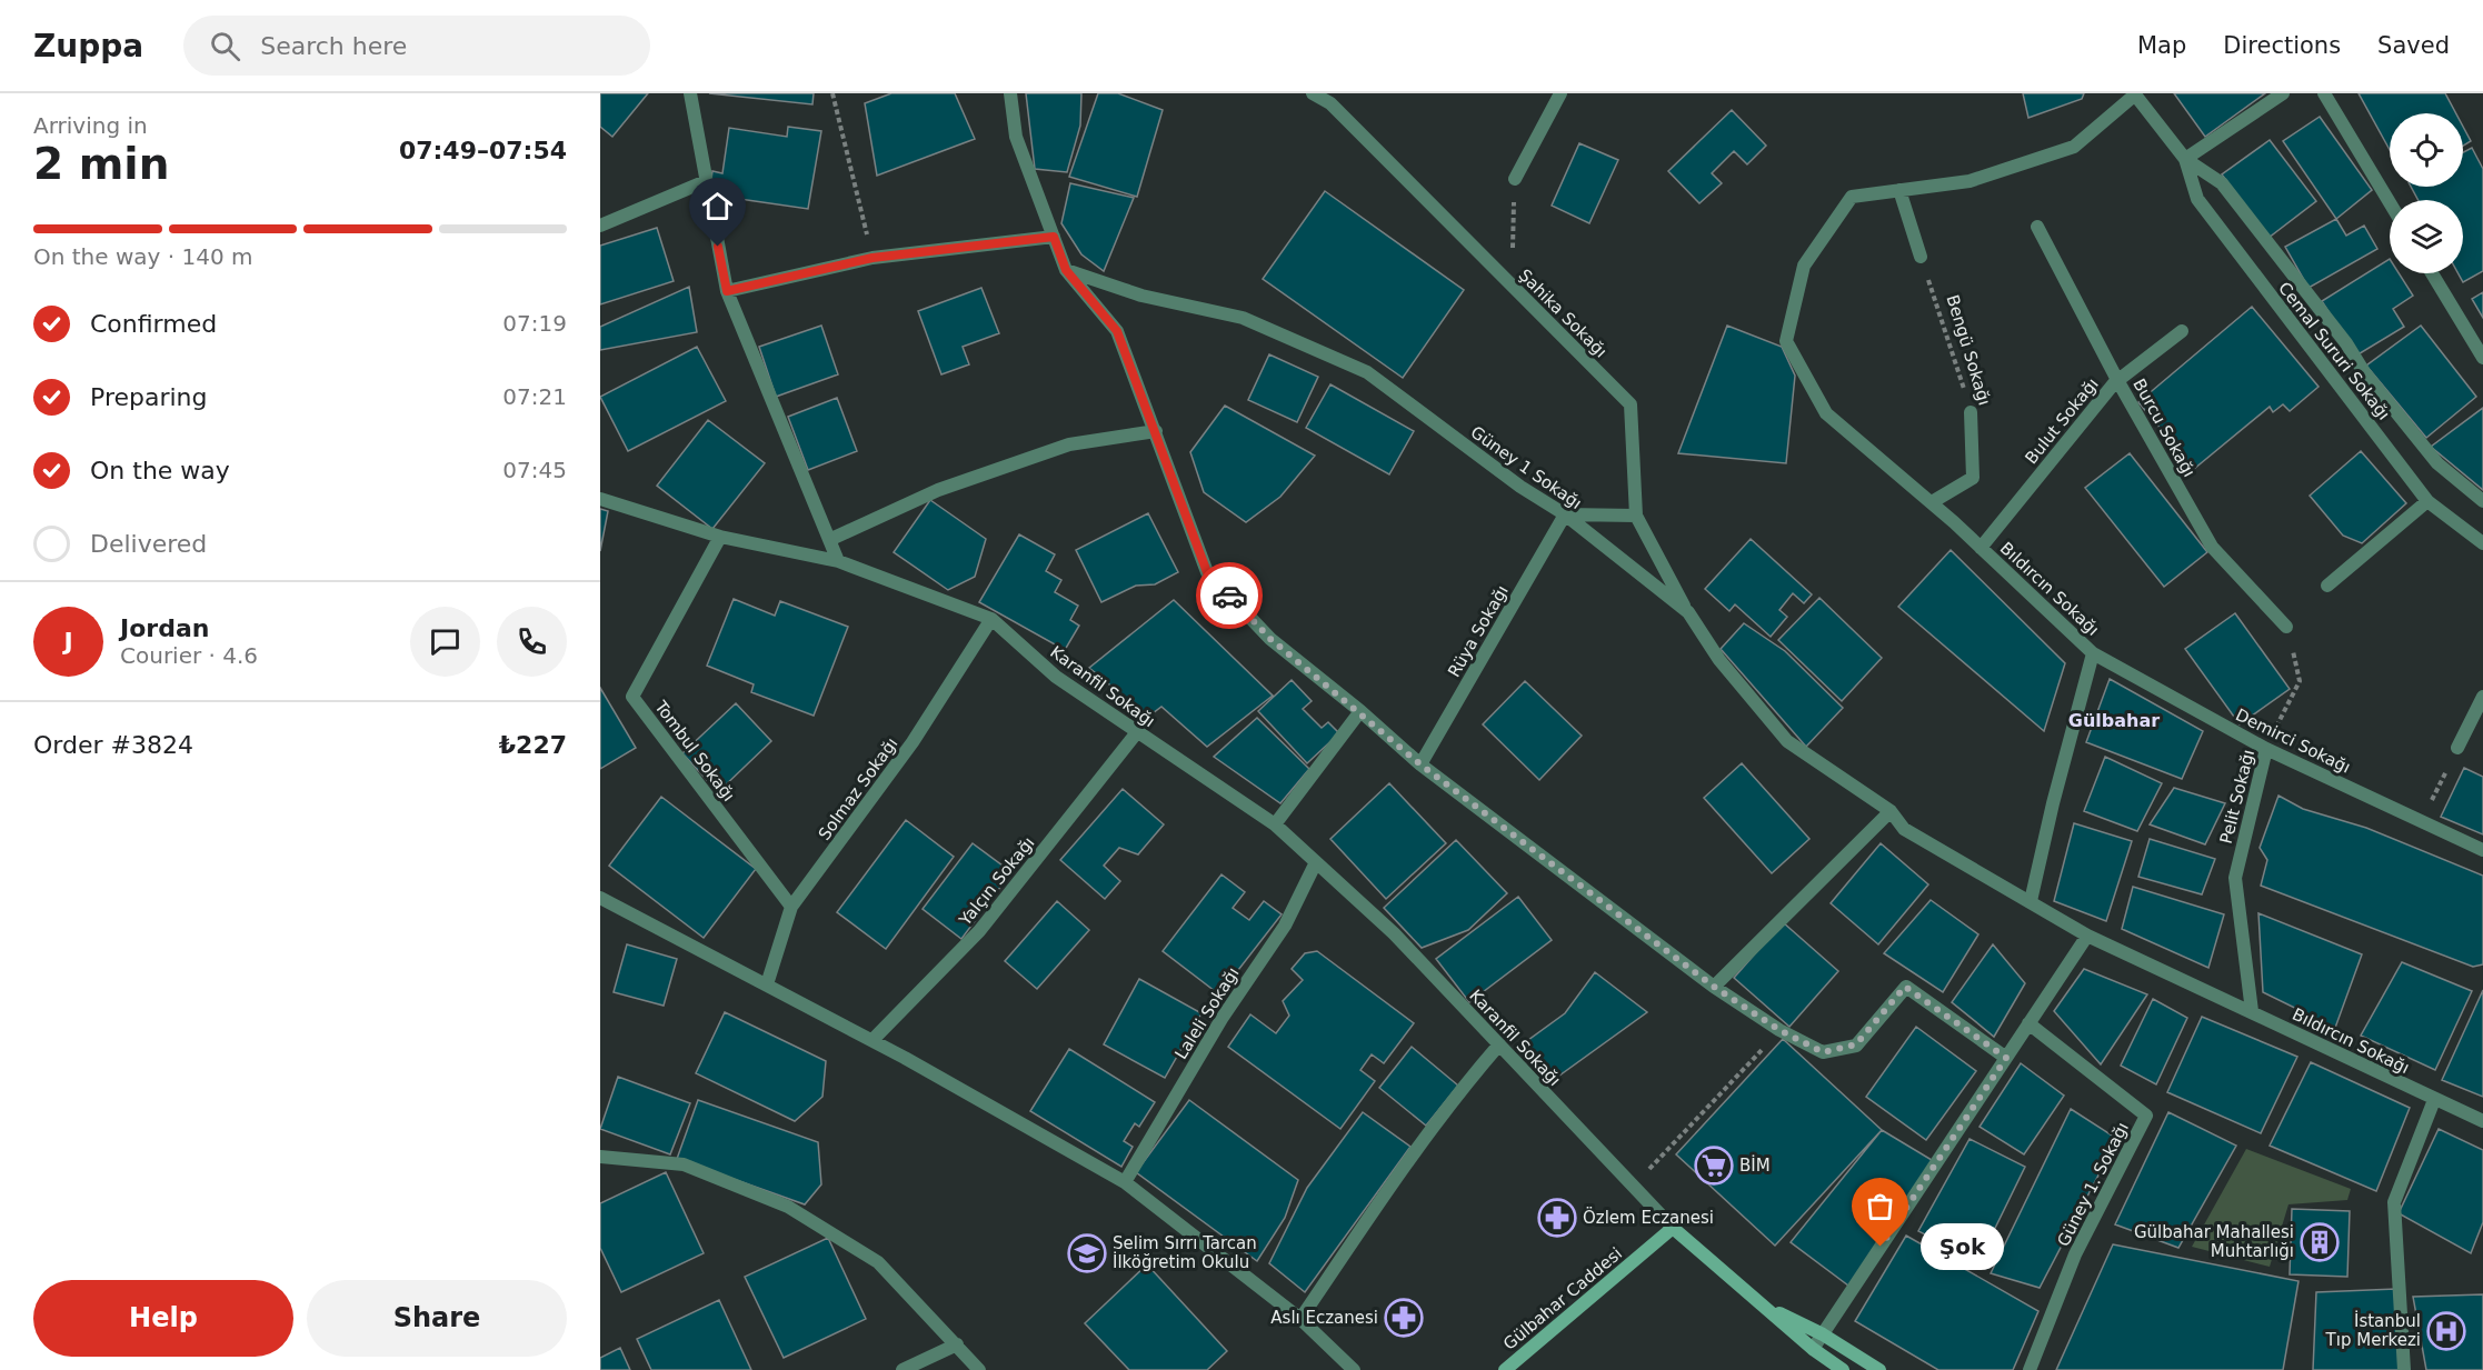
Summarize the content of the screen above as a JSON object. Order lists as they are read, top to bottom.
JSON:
{
  "streets": {
    "street": [
      "Şahika Sokağı",
      "Bengü Sokağı",
      "Cemal Sururi Sokağı",
      "Bulut Sokağı",
      "Burcu Sokağı",
      "Güney 1 Sokağı",
      "Bıldırcın Sokağı",
      "Rüya Sokağı",
      "Karanfil Sokağı",
      "Demirci Sokağı",
      "Tombul Sokağı",
      "Solmaz Sokağı",
      "Pelit Sokağı",
      "Yalçın Sokağı",
      "Laleli Sokağı",
      "Güney 1. Sokağı",
      "Gülbahar Caddesi"
    ]
  },
  "crossings": [
    ["Şahika Sokağı", "Güney 1 Sokağı"],
    ["Bengü Sokağı", "Bıldırcın Sokağı"],
    ["Cemal Sururi Sokağı", "Bıldırcın Sokağı"],
    ["Bulut Sokağı", "Burcu Sokağı"],
    ["Bulut Sokağı", "Bıldırcın Sokağı"],
    ["Burcu Sokağı", "Pelit Sokağı"],
    ["Güney 1 Sokağı", "Bıldırcın Sokağı"],
    ["Güney 1 Sokağı", "Rüya Sokağı"],
    ["Bıldırcın Sokağı", "Demirci Sokağı"],
    ["Bıldırcın Sokağı", "Pelit Sokağı"],
    ["Karanfil Sokağı", "Tombul Sokağı"],
    ["Karanfil Sokağı", "Solmaz Sokağı"],
    ["Karanfil Sokağı", "Yalçın Sokağı"],
    ["Karanfil Sokağı", "Laleli Sokağı"],
    ["Karanfil Sokağı", "Gülbahar Caddesi"],
    ["Demirci Sokağı", "Pelit Sokağı"],
    ["Tombul Sokağı", "Solmaz Sokağı"]
  ],
  "districts": ["Gülbahar"],
  "places": {
    "supermarket": ["BİM"],
    "pharmacy": ["Özlem Eczanesi", "Aslı Eczanesi"],
    "building": ["Gülbahar Mahallesi Muhtarlığı"],
    "other": ["Şok"],
    "school or university": ["Selim Sırrı Tarcan İlköğretim Okulu"],
    "hospital": ["İstanbul Tıp Merkezi"]
  },
  "page": {
    "header": "Zuppa",
    "search": "Search here",
    "nav": ["Map", "Directions", "Saved"],
    "heading": ["2 min", "Arriving in", "07:49–07:54"],
    "panel": [
      "Jordan",
      "Courier · 4.6",
      "Order #3824",
      "₺227"
    ],
    "bar": "On the way · 140 m",
    "list": [
      ["Confirmed", "07:19"],
      ["Preparing", "07:21"],
      ["On the way", "07:45"],
      "Delivered"
    ],
    "round": "J",
    "bubble": "Şok",
    "buttons": ["Help", "Share"]
  }
}
